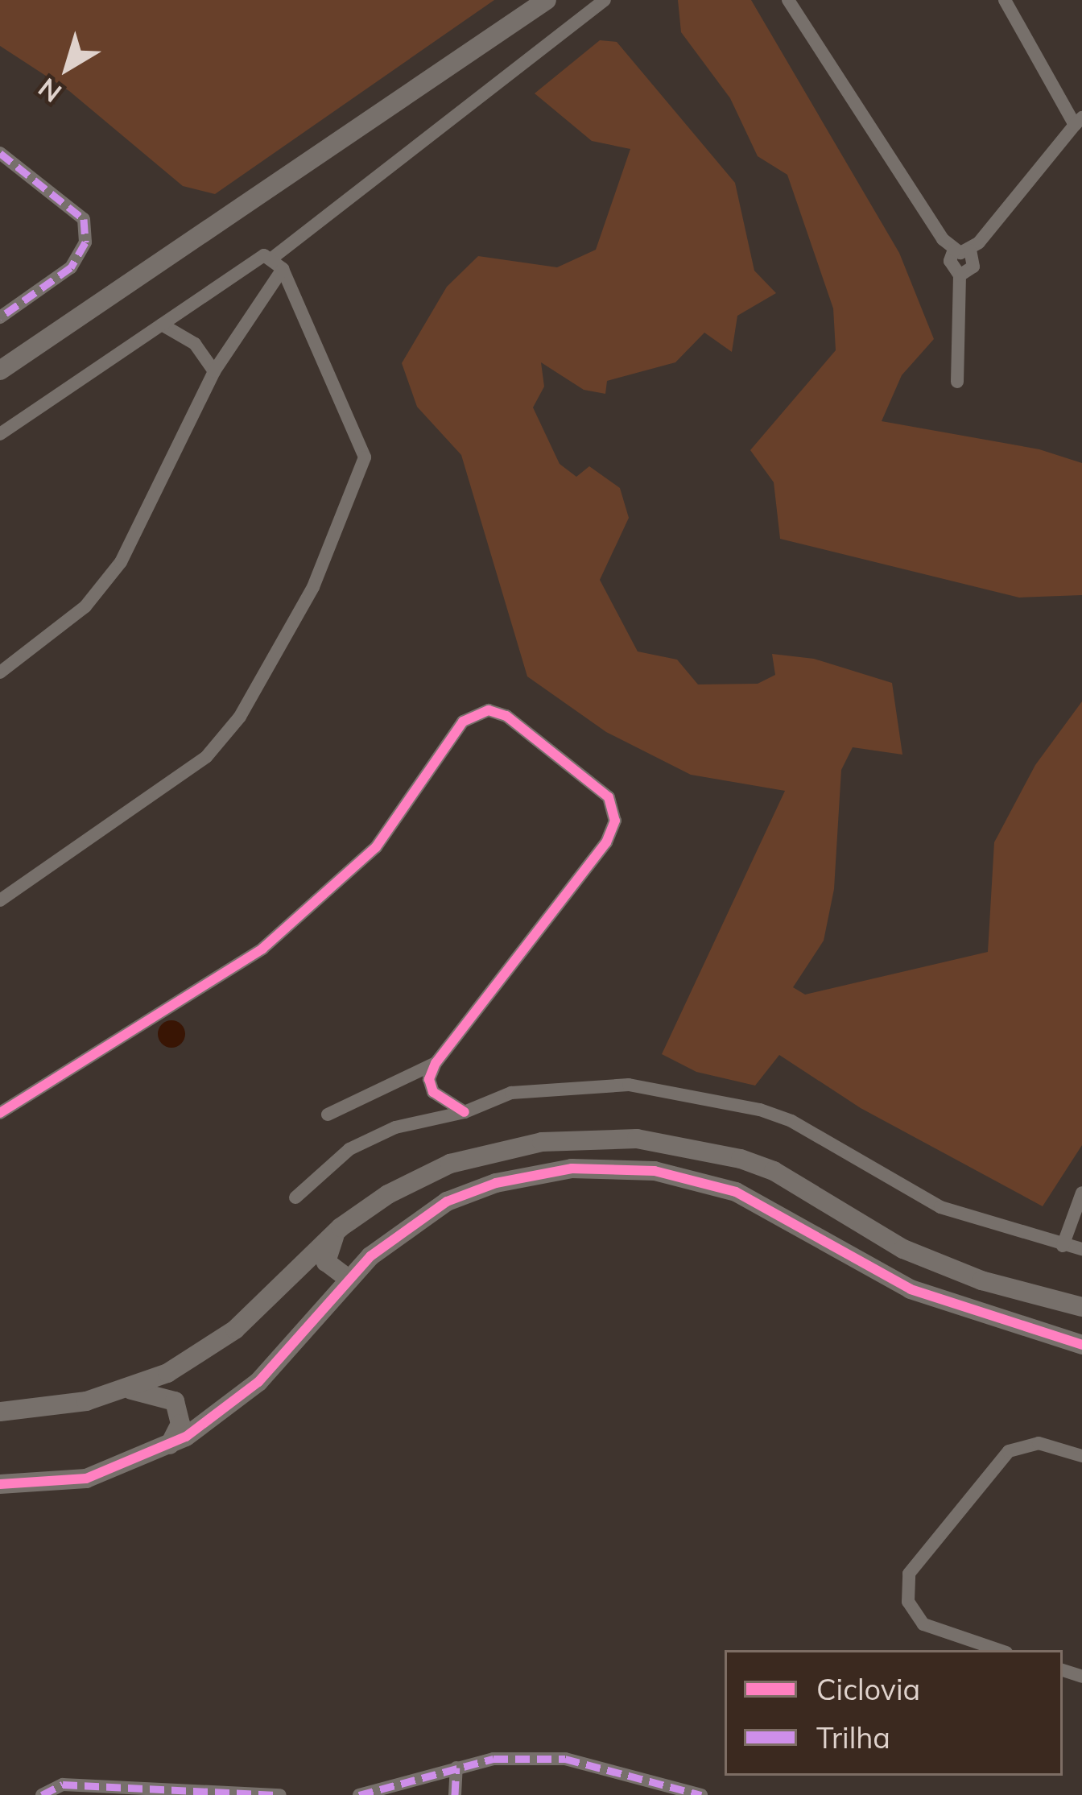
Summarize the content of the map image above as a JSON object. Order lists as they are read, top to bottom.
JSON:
{
  "legend": ["Ciclovia", "Trilha"],
  "north": "bottom left"
}
